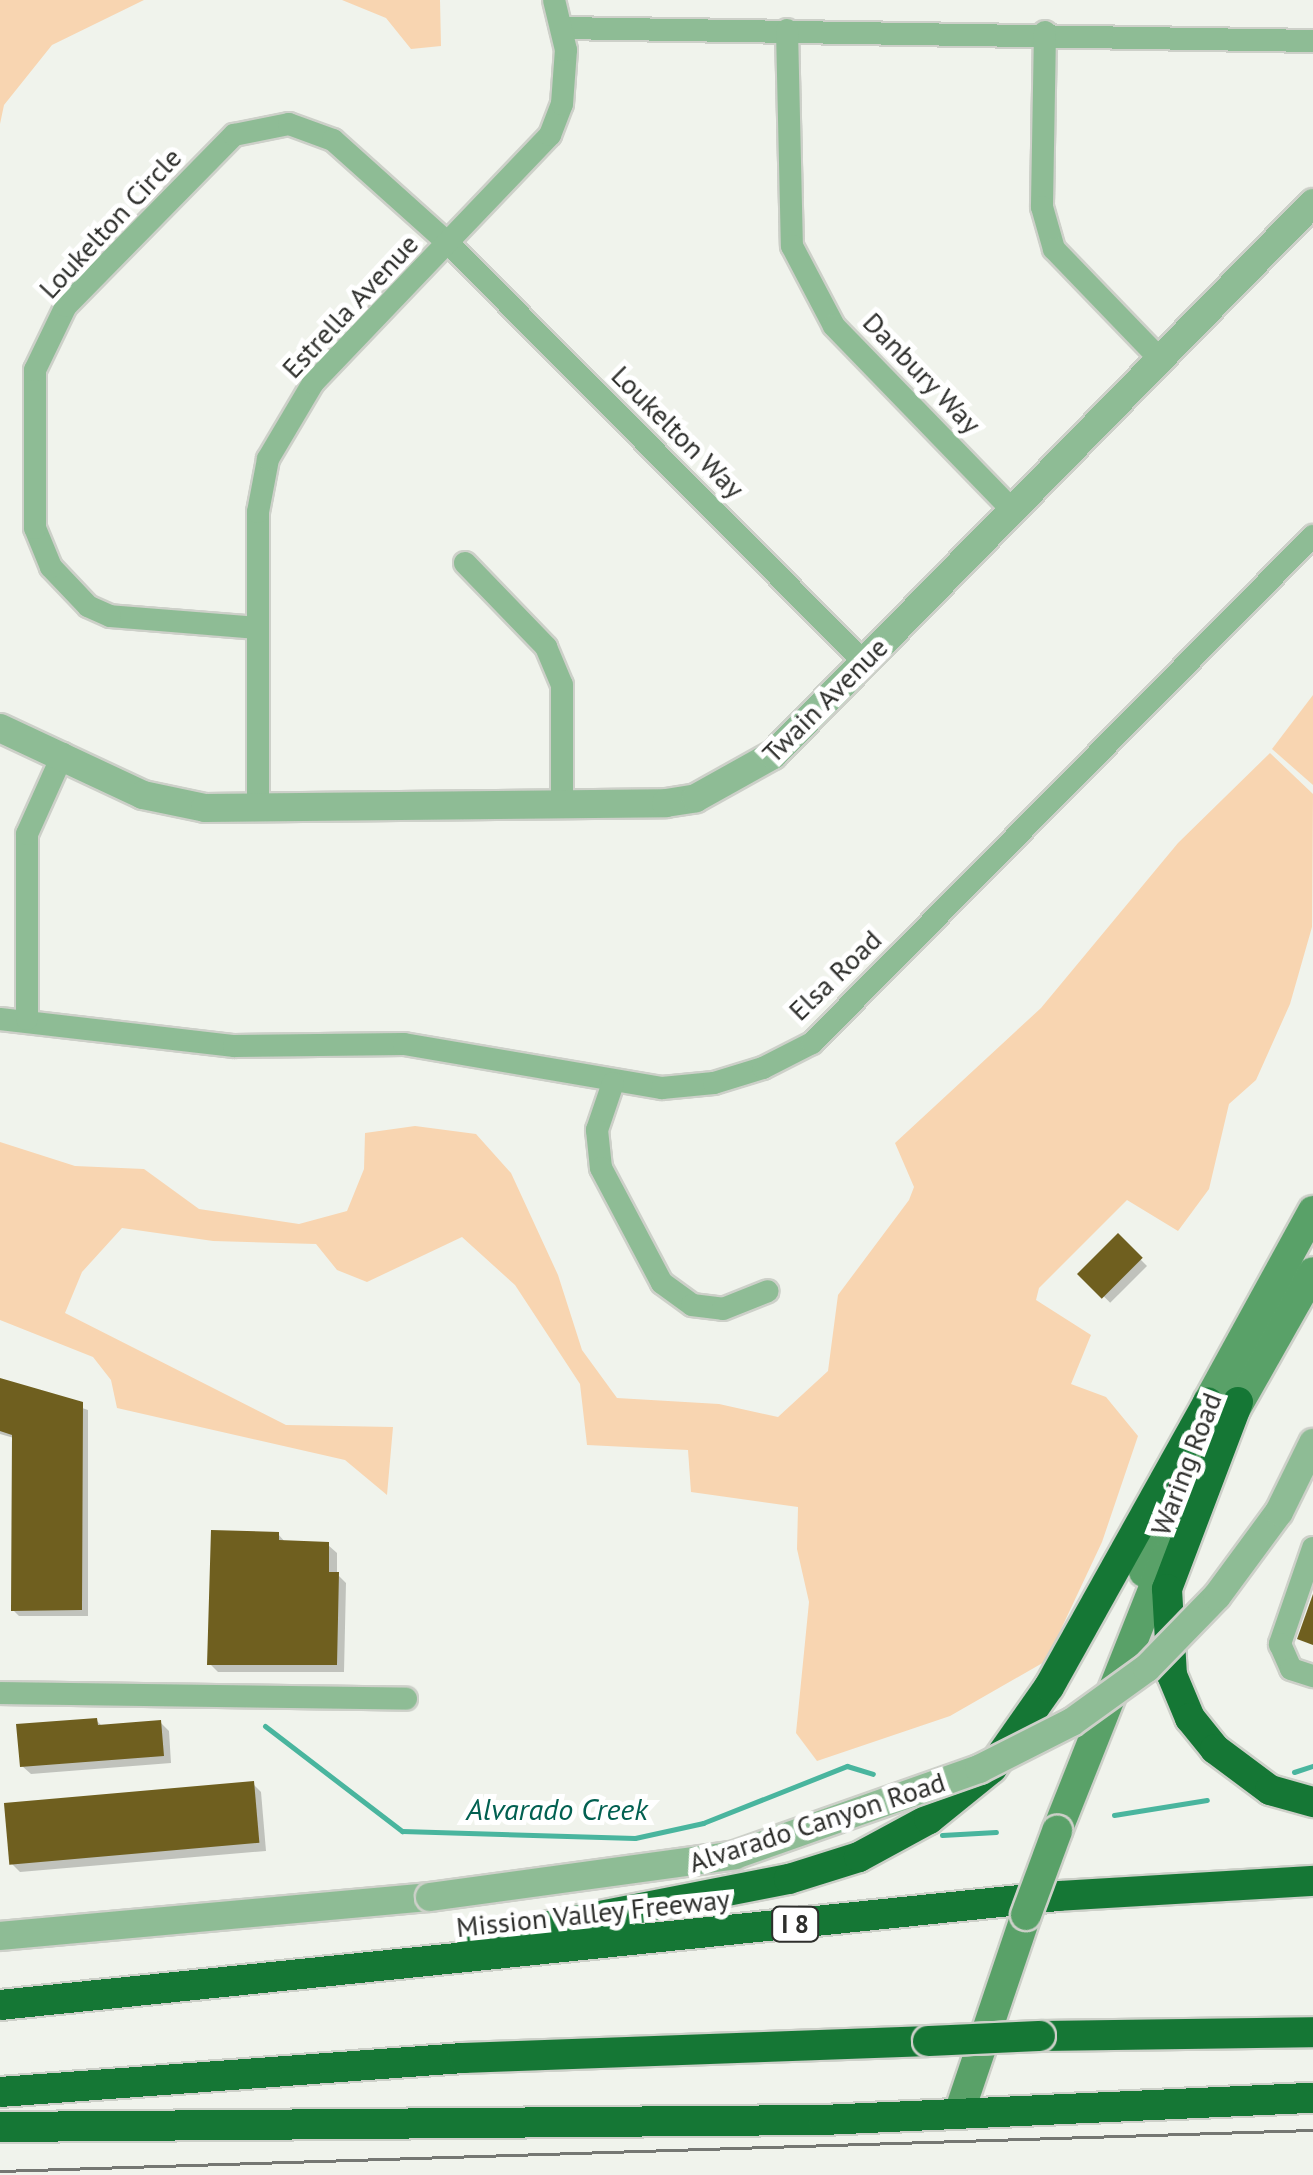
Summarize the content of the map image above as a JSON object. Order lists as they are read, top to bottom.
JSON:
{
  "streets": {
    "highway": ["Mission Valley Freeway", "I 8"],
    "main road": ["Waring Road"],
    "street": [
      "Loukelton Circle",
      "Estrella Avenue",
      "Danbury Way",
      "Loukelton Way",
      "Twain Avenue",
      "Elsa Road",
      "Alvarado Canyon Road"
    ]
  },
  "crossings": [
    ["Loukelton Circle", "Estrella Avenue"],
    ["Loukelton Circle", "Loukelton Way"],
    ["Estrella Avenue", "Loukelton Way"],
    ["Estrella Avenue", "Twain Avenue"],
    ["Danbury Way", "Twain Avenue"],
    ["Loukelton Way", "Twain Avenue"]
  ],
  "water": ["Alvarado Creek"]
}
